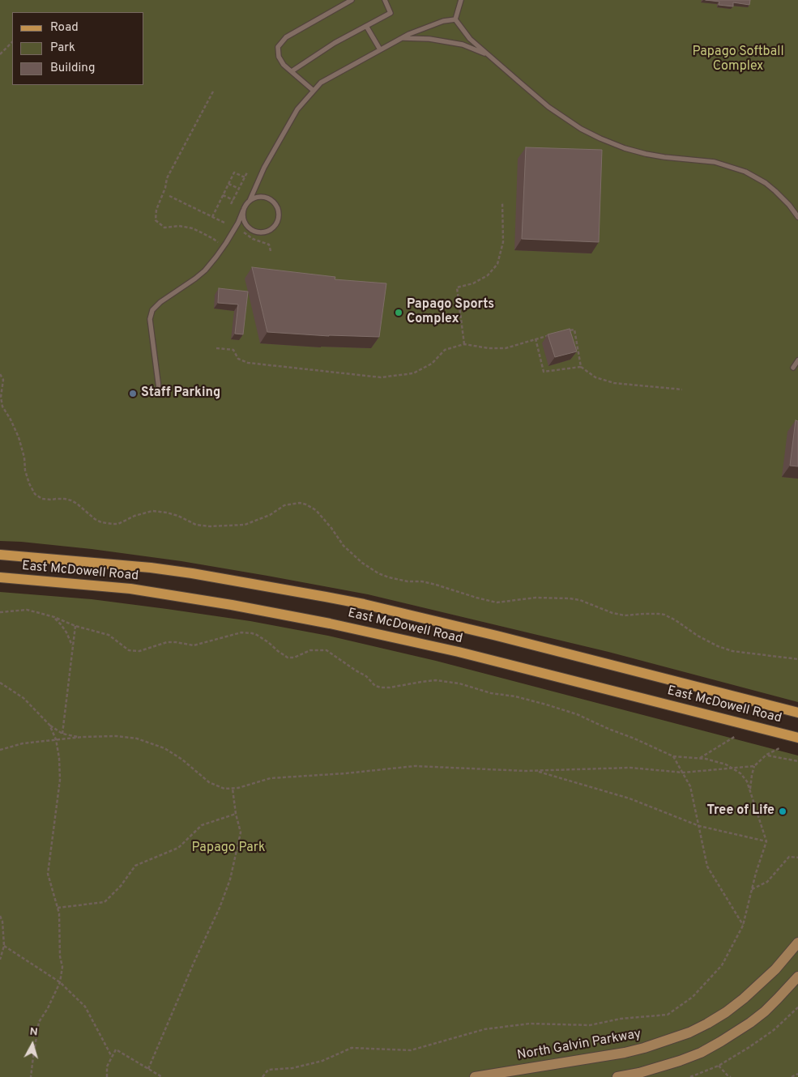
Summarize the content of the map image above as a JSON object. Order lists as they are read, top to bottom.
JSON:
{
  "streets": {
    "main road": ["East McDowell Road", "North Galvin Parkway"]
  },
  "parks": ["Papago Softball Complex", "Papago Park"],
  "places": ["Papago Sports Complex", "Staff Parking", "Tree of Life"],
  "legend": ["Road", "Park", "Building"],
  "north": "top"
}
